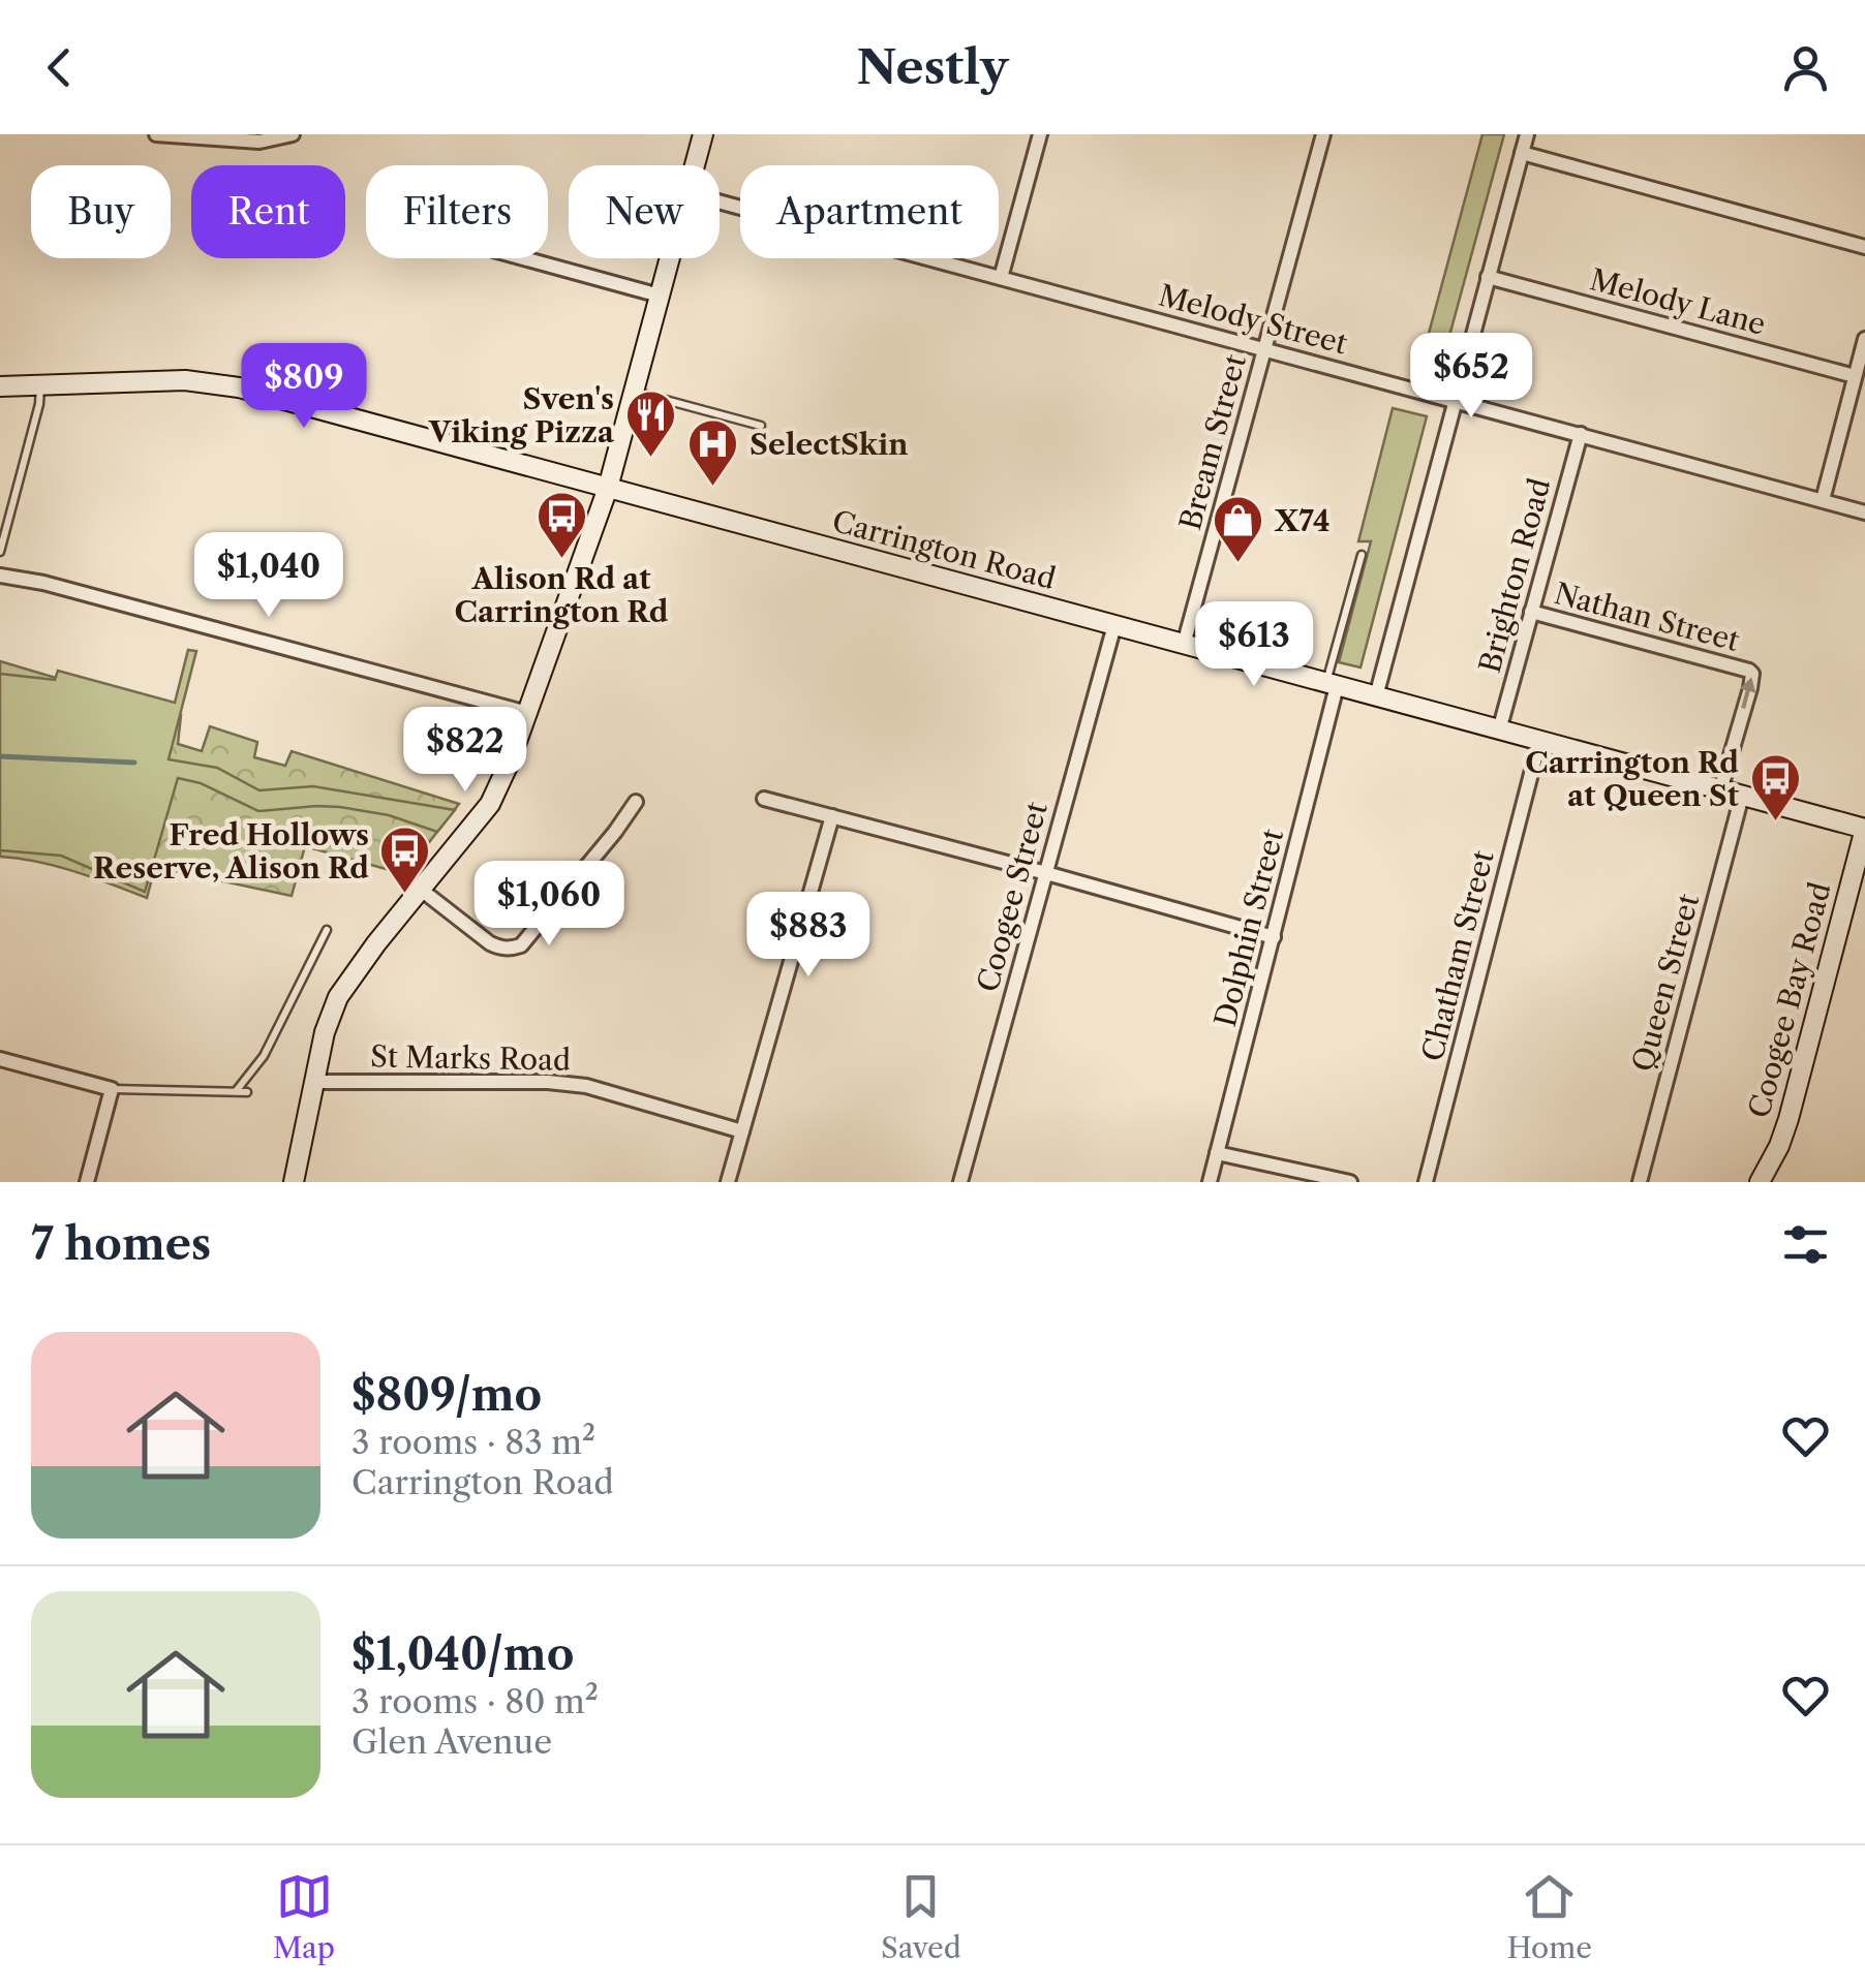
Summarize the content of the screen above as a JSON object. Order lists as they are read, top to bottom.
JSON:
{
  "streets": {
    "main road": ["Carrington Road", "Coogee Bay Road"],
    "street": [
      "Melody Lane",
      "Melody Street",
      "Bream Street",
      "Brighton Road",
      "Nathan Street",
      "Coogee Street",
      "Dolphin Street",
      "Chatham Street",
      "Queen Street",
      "St Marks Road"
    ]
  },
  "crossings": [
    ["Melody Street", "Bream Street"],
    ["Melody Street", "Brighton Road"],
    ["Bream Street", "Carrington Road"],
    ["Carrington Road", "Brighton Road"],
    ["Carrington Road", "Nathan Street"],
    ["Carrington Road", "Coogee Street"],
    ["Carrington Road", "Dolphin Street"],
    ["Carrington Road", "Chatham Street"],
    ["Carrington Road", "Queen Street"],
    ["Carrington Road", "Coogee Bay Road"],
    ["Brighton Road", "Nathan Street"]
  ],
  "places": {
    "restaurant": ["Sven's Viking Pizza"],
    "hospital": ["SelectSkin"],
    "bus stop": ["Alison Rd at Carrington Rd", "Carrington Rd at Queen St", "Fred Hollows Reserve, Alison Rd"],
    "shop": ["X74"]
  },
  "page": {
    "header": "Nestly",
    "chip": [
      "Buy",
      "Rent",
      "Filters",
      "New",
      "Apartment"
    ],
    "price": [
      "$652",
      "$809",
      "$1,040",
      "$613",
      "$822",
      "$1,060",
      "$883"
    ],
    "heading": "7 homes",
    "list": [
      {
        "name": "$809/mo",
        "note": "3 rooms · 83 m² · Carrington Road"
      },
      {
        "name": "$1,040/mo",
        "note": "3 rooms · 80 m² · Glen Avenue"
      }
    ],
    "tabs": ["Map", "Saved", "Home"]
  }
}
